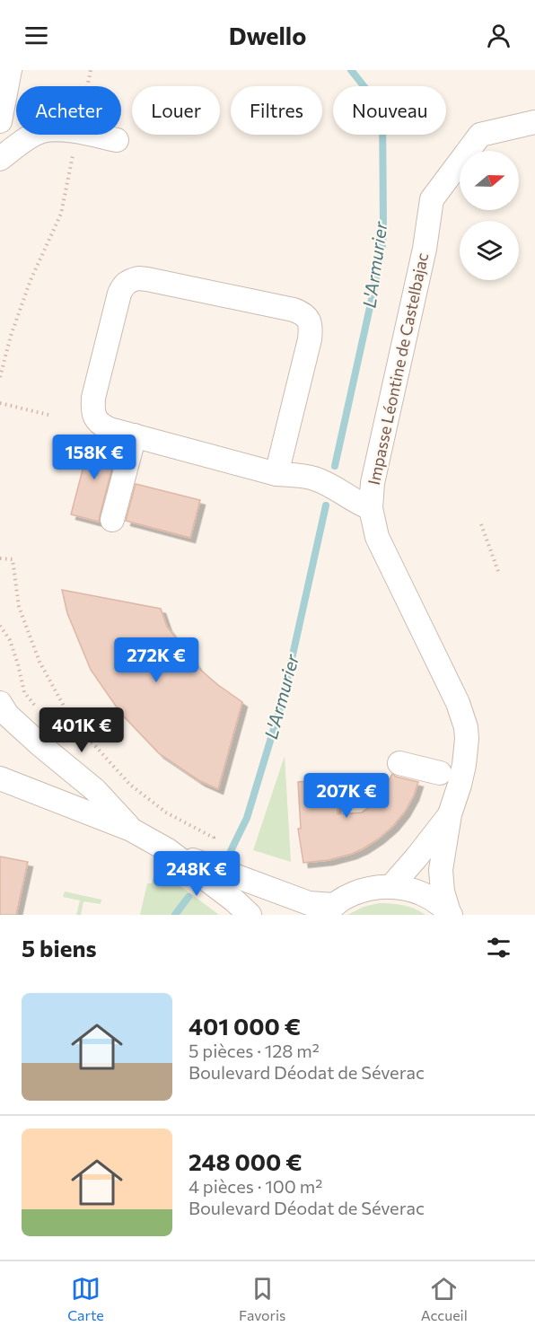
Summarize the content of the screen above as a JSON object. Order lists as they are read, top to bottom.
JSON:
{
  "streets": {
    "street": ["Impasse Léontine de Castelbajac"]
  },
  "water": ["L'Armurier"],
  "north": "right",
  "page": {
    "header": "Dwello",
    "chip": [
      "Acheter",
      "Louer",
      "Filtres",
      "Nouveau"
    ],
    "price": [
      "158K €",
      "272K €",
      "401K €",
      "207K €",
      "248K €"
    ],
    "heading": "5 biens",
    "list": [
      {
        "name": "401 000 €",
        "note": "5 pièces · 128 m² · Boulevard Déodat de Séverac"
      },
      {
        "name": "248 000 €",
        "note": "4 pièces · 100 m² · Boulevard Déodat de Séverac"
      }
    ],
    "tabs": ["Carte", "Favoris", "Accueil"]
  }
}
